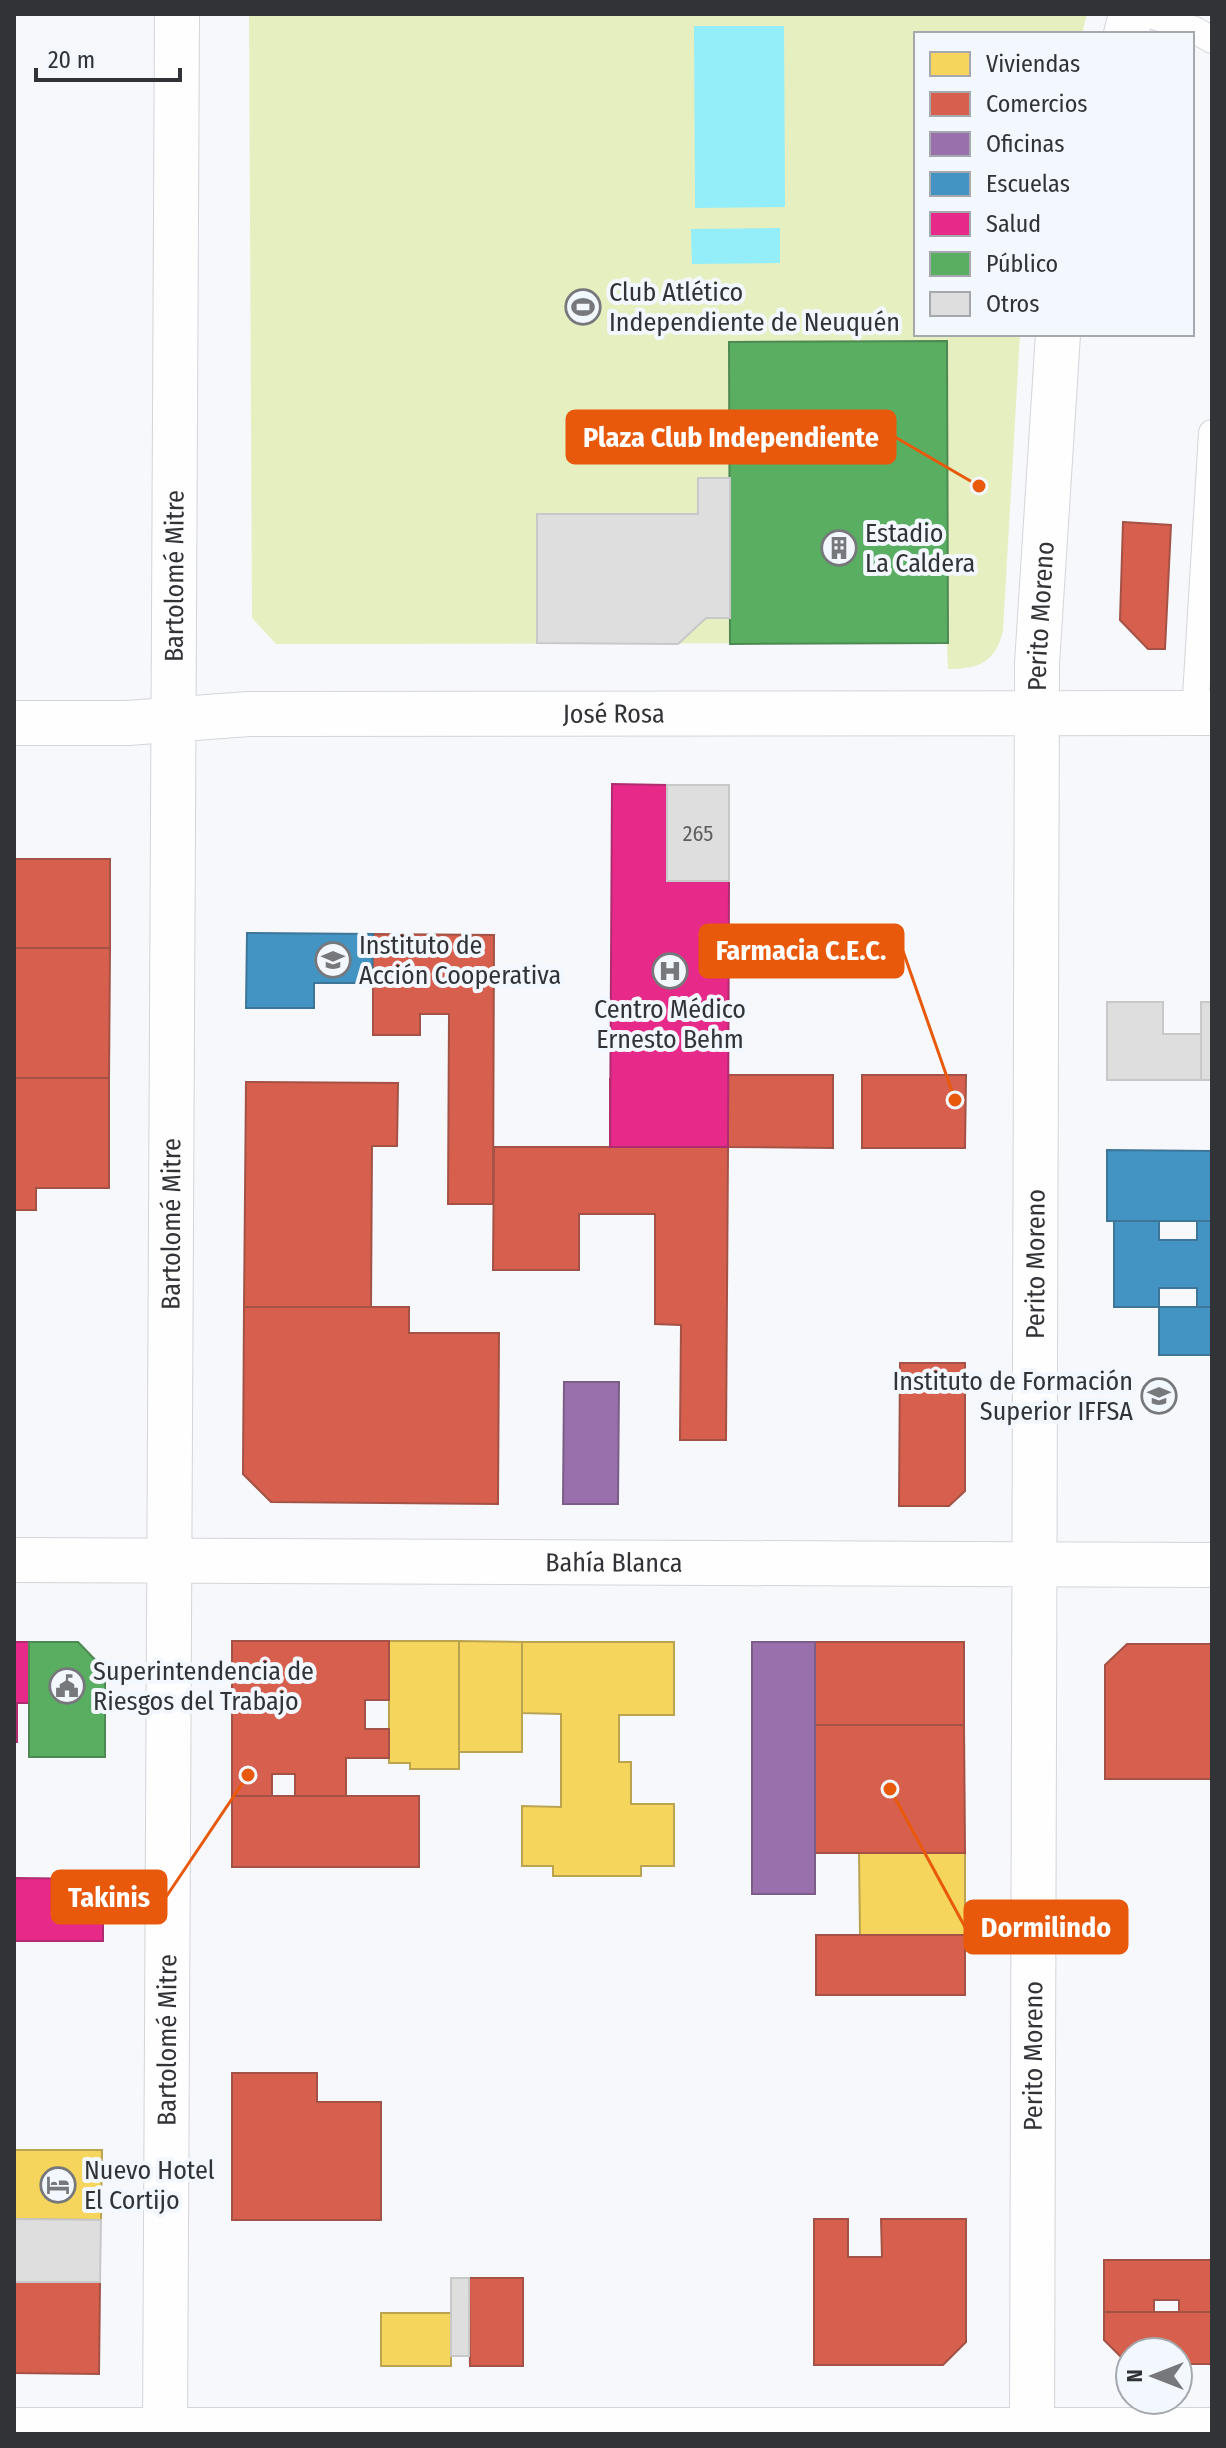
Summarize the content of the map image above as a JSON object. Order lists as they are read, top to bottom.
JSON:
{
  "streets": {
    "street": [
      "Bartolomé Mitre",
      "Perito Moreno",
      "José Rosa",
      "Bahía Blanca"
    ]
  },
  "crossings": [
    ["Bartolomé Mitre", "José Rosa"],
    ["Bartolomé Mitre", "Bahía Blanca"],
    ["Perito Moreno", "José Rosa"],
    ["Perito Moreno", "Bahía Blanca"]
  ],
  "places": {
    "sports": ["Club Atlético Independiente de Neuquén"],
    "other": [
      "Plaza Club Independiente",
      "Farmacia C.E.C.",
      "Takinis",
      "Dormilindo"
    ],
    "building": ["Estadio La Caldera"],
    "school or university": ["Instituto de Acción Cooperativa", "Instituto de Formación Superior IFFSA"],
    "hospital": ["Centro Médico Ernesto Behm"],
    "public building": ["Superintendencia de Riesgos del Trabajo"],
    "hotel": ["Nuevo Hotel El Cortijo"]
  },
  "house_numbers": ["265"],
  "legend": [
    "Viviendas",
    "Comercios",
    "Oficinas",
    "Escuelas",
    "Salud",
    "Público",
    "Otros"
  ],
  "scale_bar": "20 m",
  "north": "left"
}
